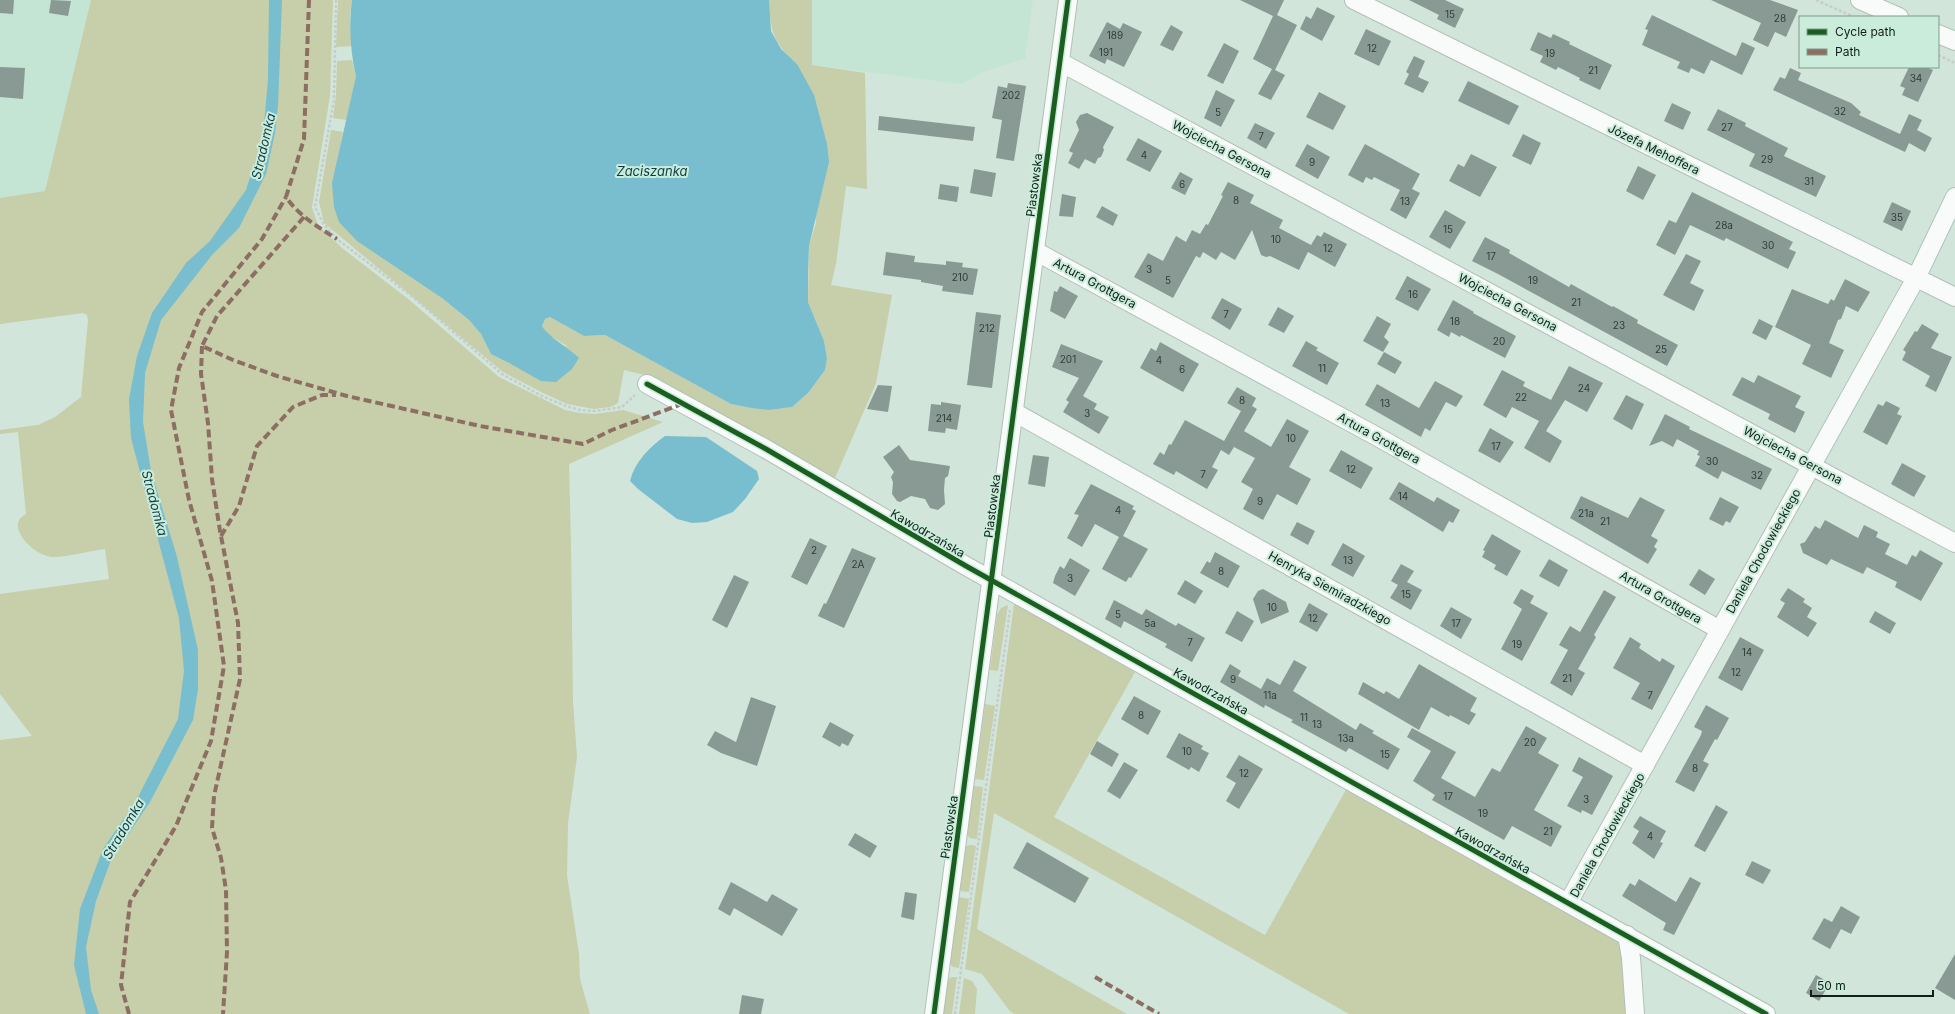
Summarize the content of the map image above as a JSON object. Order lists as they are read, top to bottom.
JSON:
{
  "streets": {
    "street": [
      "Wojciecha Gersona",
      "Józefa Mehoffera",
      "Piastowska",
      "Artura Grottgera",
      "Kawodrzańska",
      "Daniela Chodowieckiego",
      "Henryka Siemiradzkiego"
    ]
  },
  "crossings": [
    ["Wojciecha Gersona", "Piastowska"],
    ["Wojciecha Gersona", "Daniela Chodowieckiego"],
    ["Józefa Mehoffera", "Daniela Chodowieckiego"],
    ["Piastowska", "Artura Grottgera"],
    ["Piastowska", "Kawodrzańska"],
    ["Piastowska", "Henryka Siemiradzkiego"],
    ["Artura Grottgera", "Daniela Chodowieckiego"],
    ["Kawodrzańska", "Daniela Chodowieckiego"],
    ["Daniela Chodowieckiego", "Henryka Siemiradzkiego"]
  ],
  "water": ["Stradomka", "Zaciszanka"],
  "house_numbers": [
    "15",
    "28",
    "189",
    "12",
    "191",
    "19",
    "21",
    "34",
    "202",
    "32",
    "5",
    "27",
    "7",
    "4",
    "29",
    "9",
    "31",
    "6",
    "8",
    "13",
    "35",
    "28a",
    "15",
    "10",
    "30",
    "12",
    "17",
    "3",
    "210",
    "5",
    "19",
    "16",
    "21",
    "7",
    "18",
    "23",
    "212",
    "20",
    "25",
    "201",
    "4",
    "11",
    "6",
    "24",
    "22",
    "8",
    "13",
    "3",
    "214",
    "10",
    "17",
    "30",
    "12",
    "7",
    "32",
    "14",
    "9",
    "4",
    "21a",
    "21",
    "2",
    "13",
    "2A",
    "8",
    "3",
    "15",
    "10",
    "5",
    "12",
    "5a",
    "17",
    "7",
    "19",
    "14",
    "12",
    "21",
    "9",
    "11a",
    "7",
    "8",
    "11",
    "13",
    "13a",
    "20",
    "10",
    "15",
    "8",
    "12",
    "17",
    "3",
    "19",
    "21",
    "4"
  ],
  "legend": ["Cycle path", "Path"],
  "scale_bar": "50 m"
}
